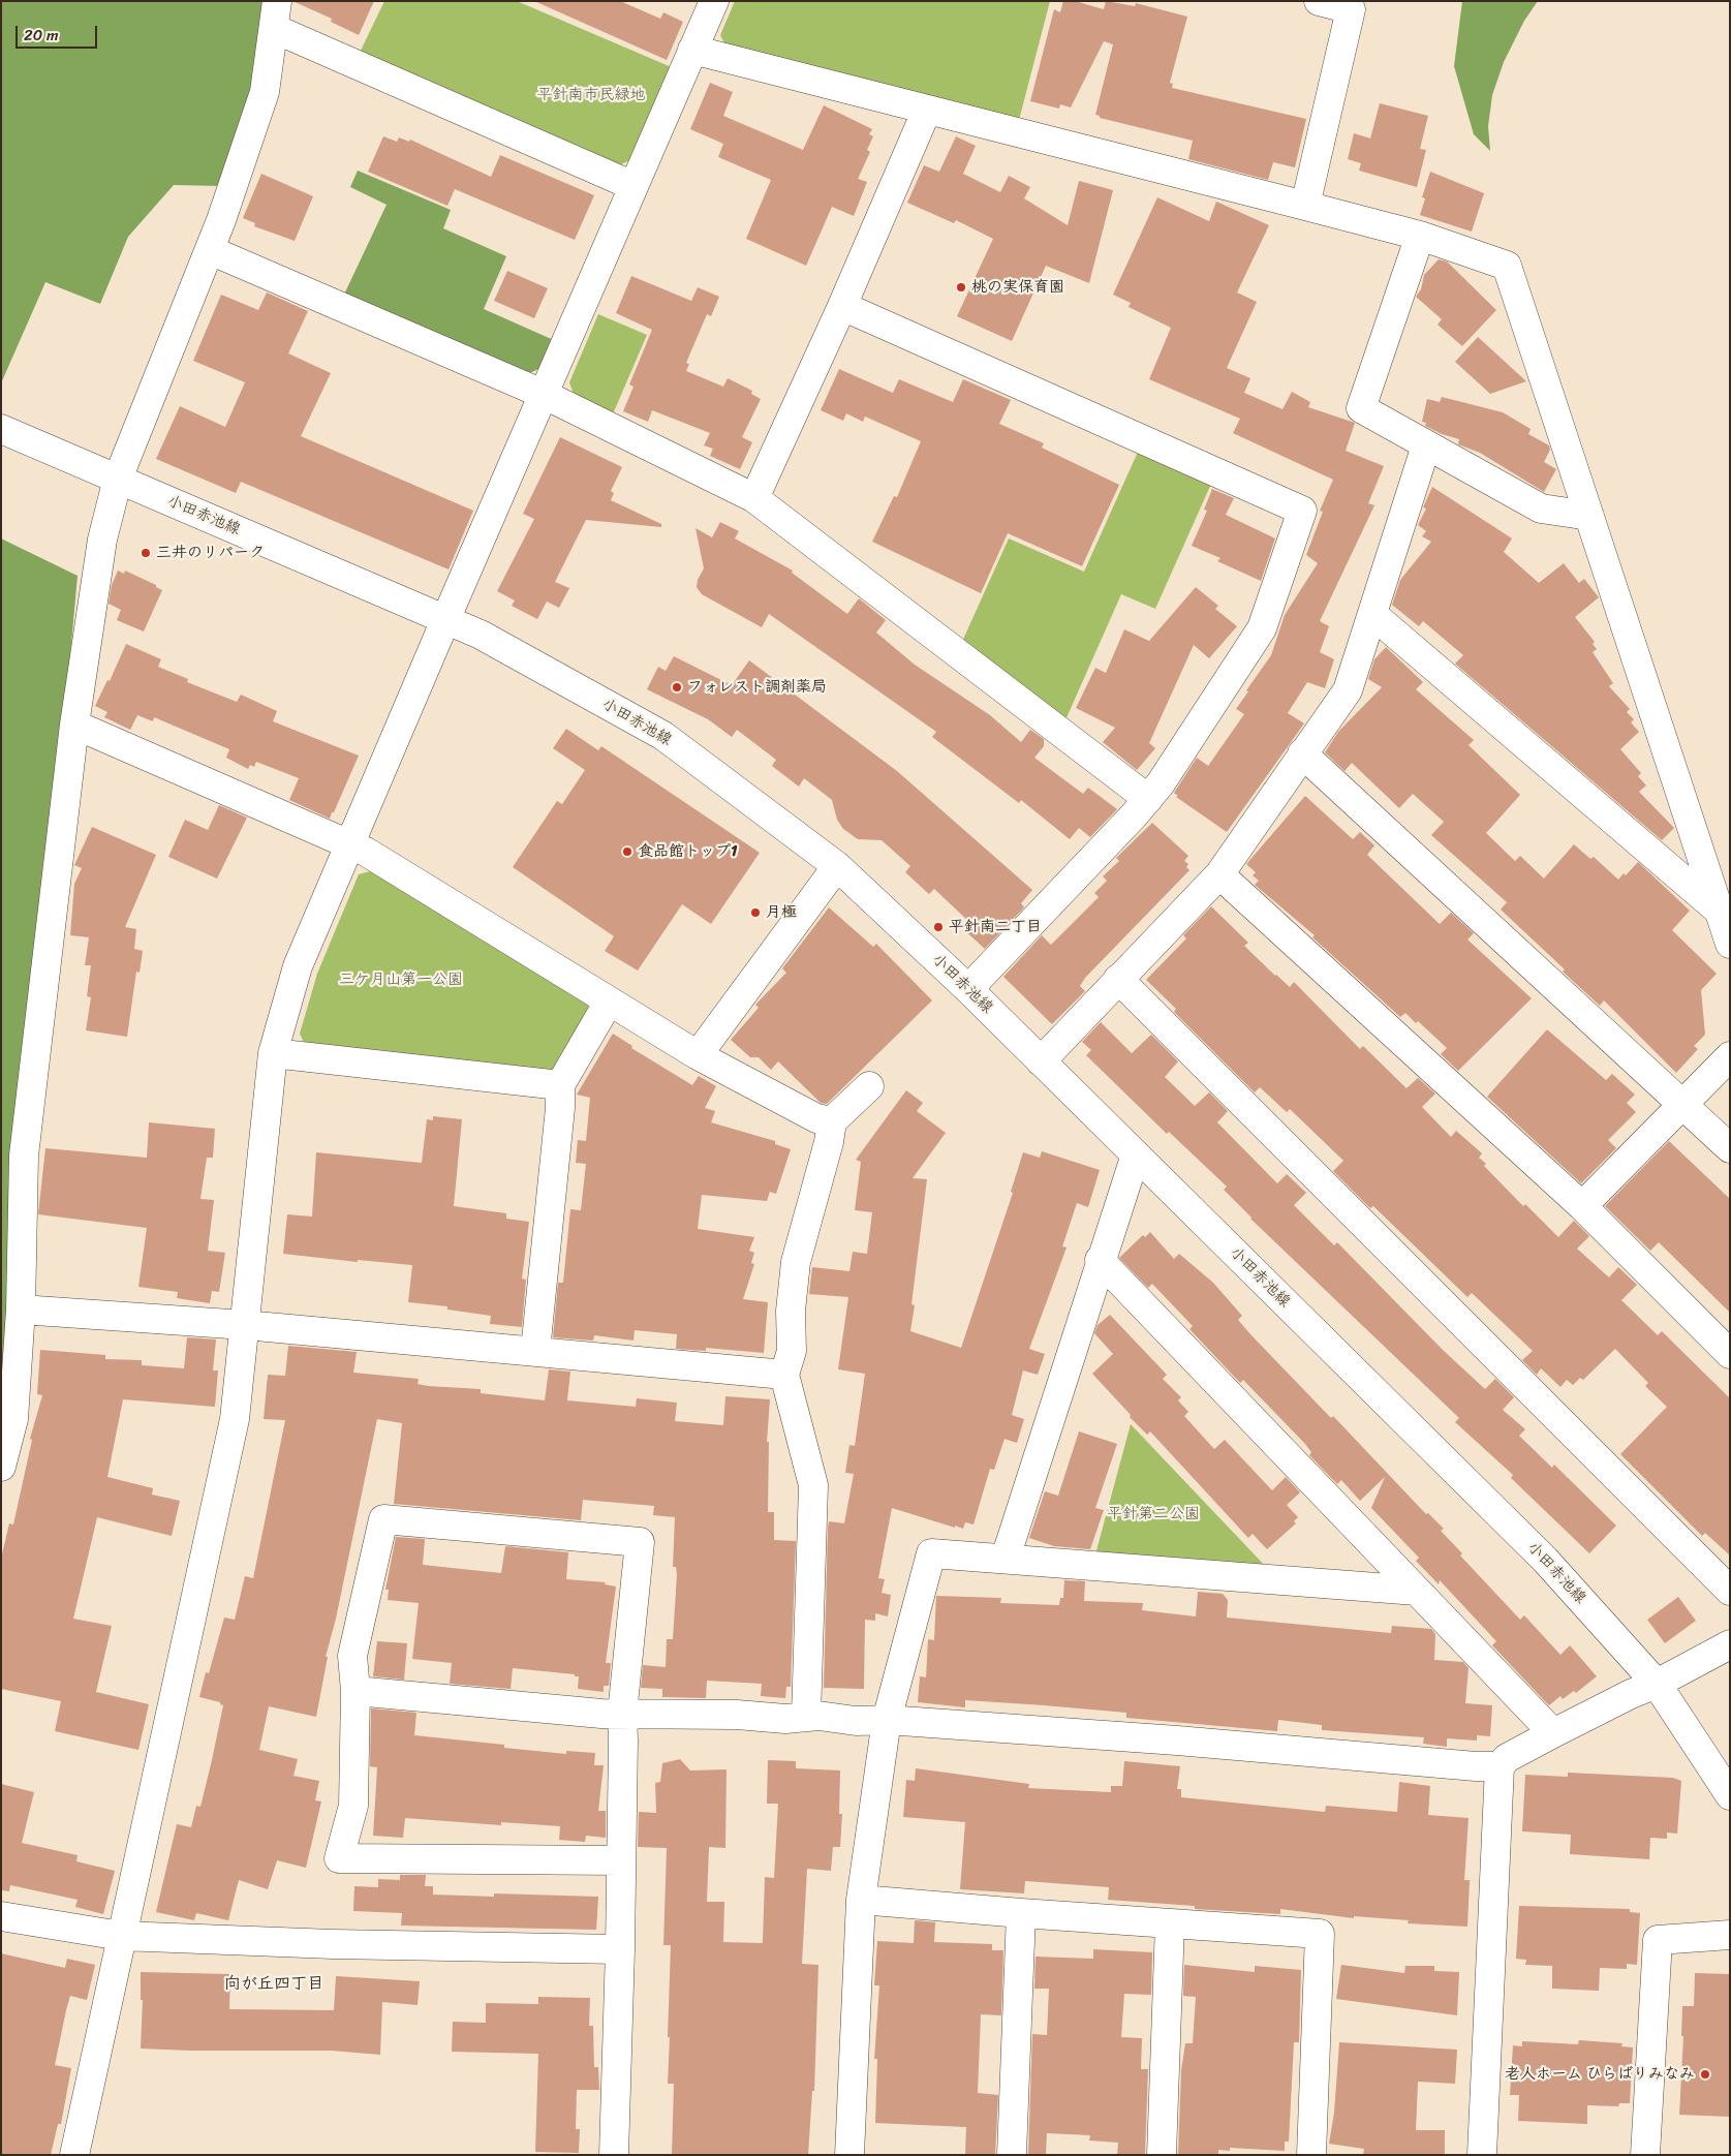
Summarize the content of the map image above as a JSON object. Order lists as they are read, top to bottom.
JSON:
{
  "streets": {
    "street": ["小田赤池線"]
  },
  "districts": ["向が丘四丁目"],
  "parks": ["平針南市民緑地", "三ケ月山第一公園", "平針第二公園"],
  "places": [
    "桃の実保育園",
    "三井のリパーク",
    "フォレスト調剤薬局",
    "食品館トップ1",
    "月極",
    "平針南二丁目",
    "老人ホーム ひらばりみなみ"
  ],
  "scale_bar": "20 m"
}
